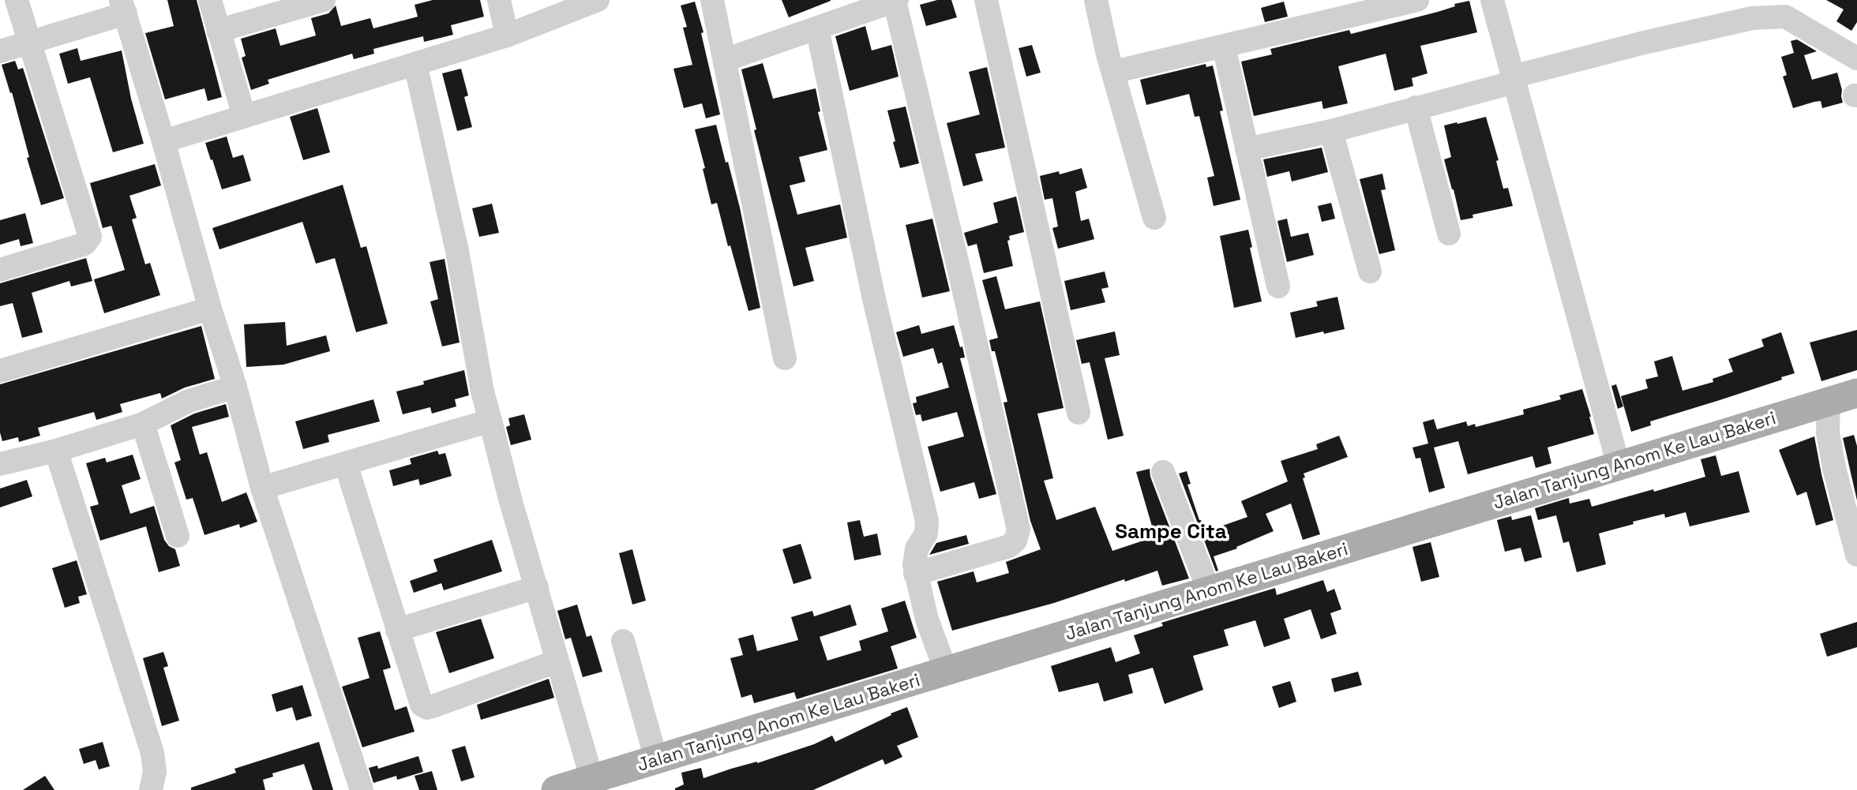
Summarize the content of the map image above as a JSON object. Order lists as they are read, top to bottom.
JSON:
{
  "streets": {
    "main road": ["Jalan Tanjung Anom Ke Lau Bakeri"]
  },
  "districts": ["Sampe Cita"]
}
